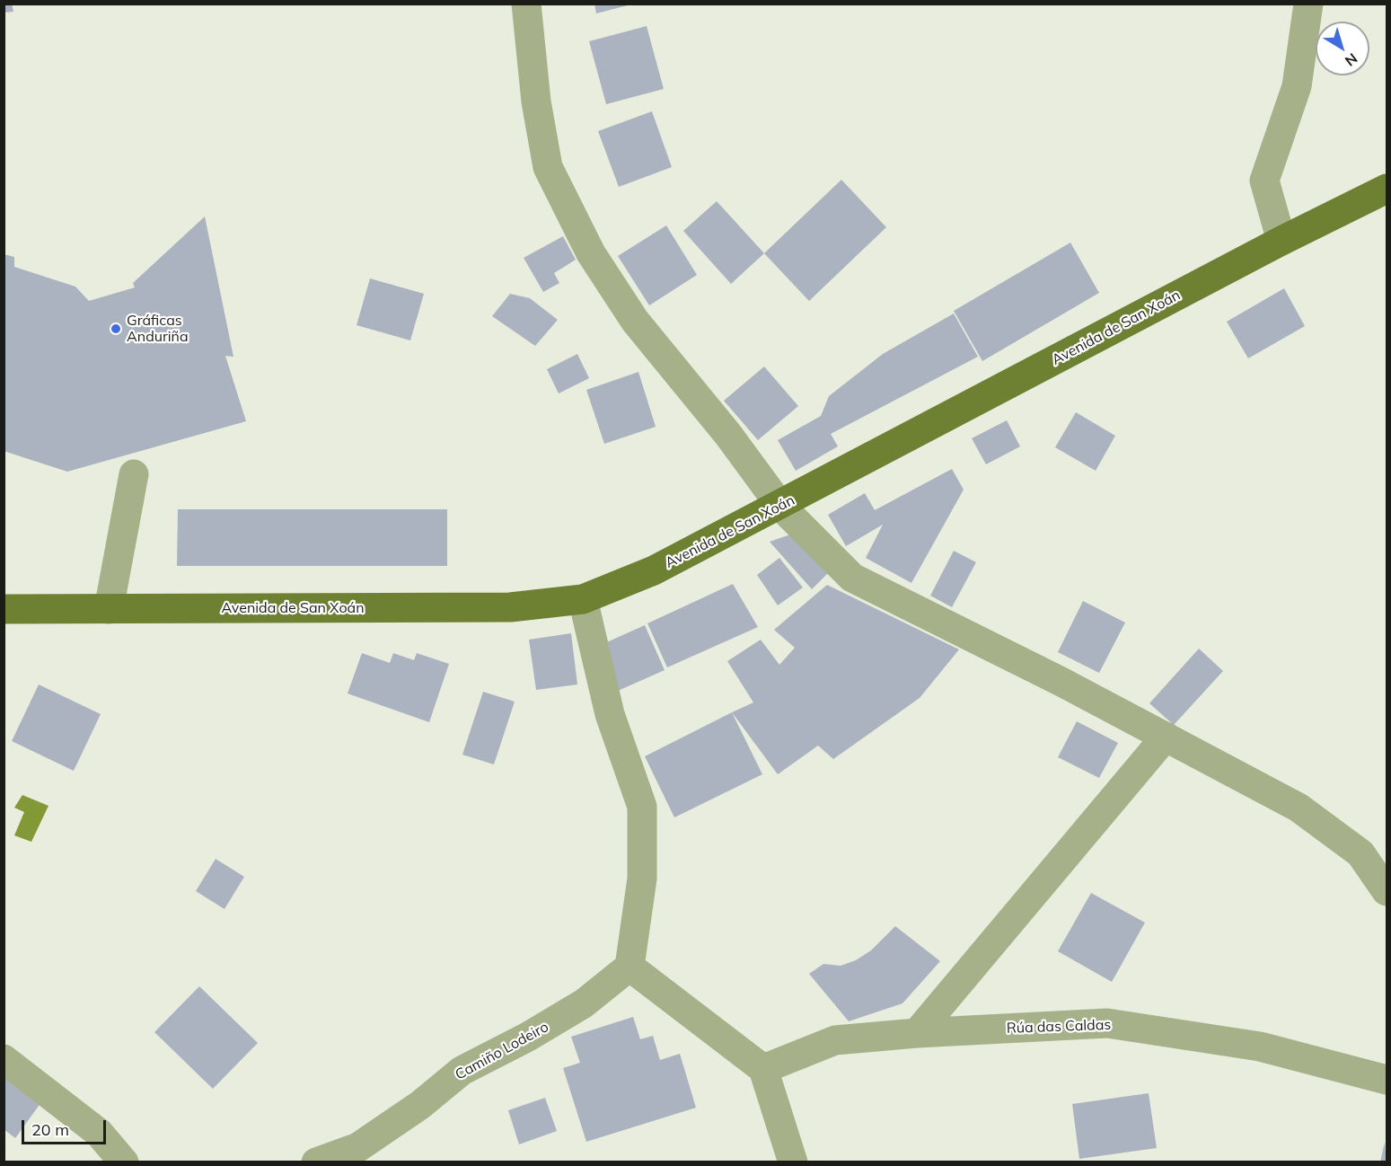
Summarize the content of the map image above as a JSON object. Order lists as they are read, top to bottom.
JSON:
{
  "streets": {
    "main road": ["Avenida de San Xoán"],
    "street": ["Rúa das Caldas", "Camiño Lodeiro"]
  },
  "places": ["Gráficas Anduriña"],
  "scale_bar": "20 m",
  "north": "bottom right"
}
